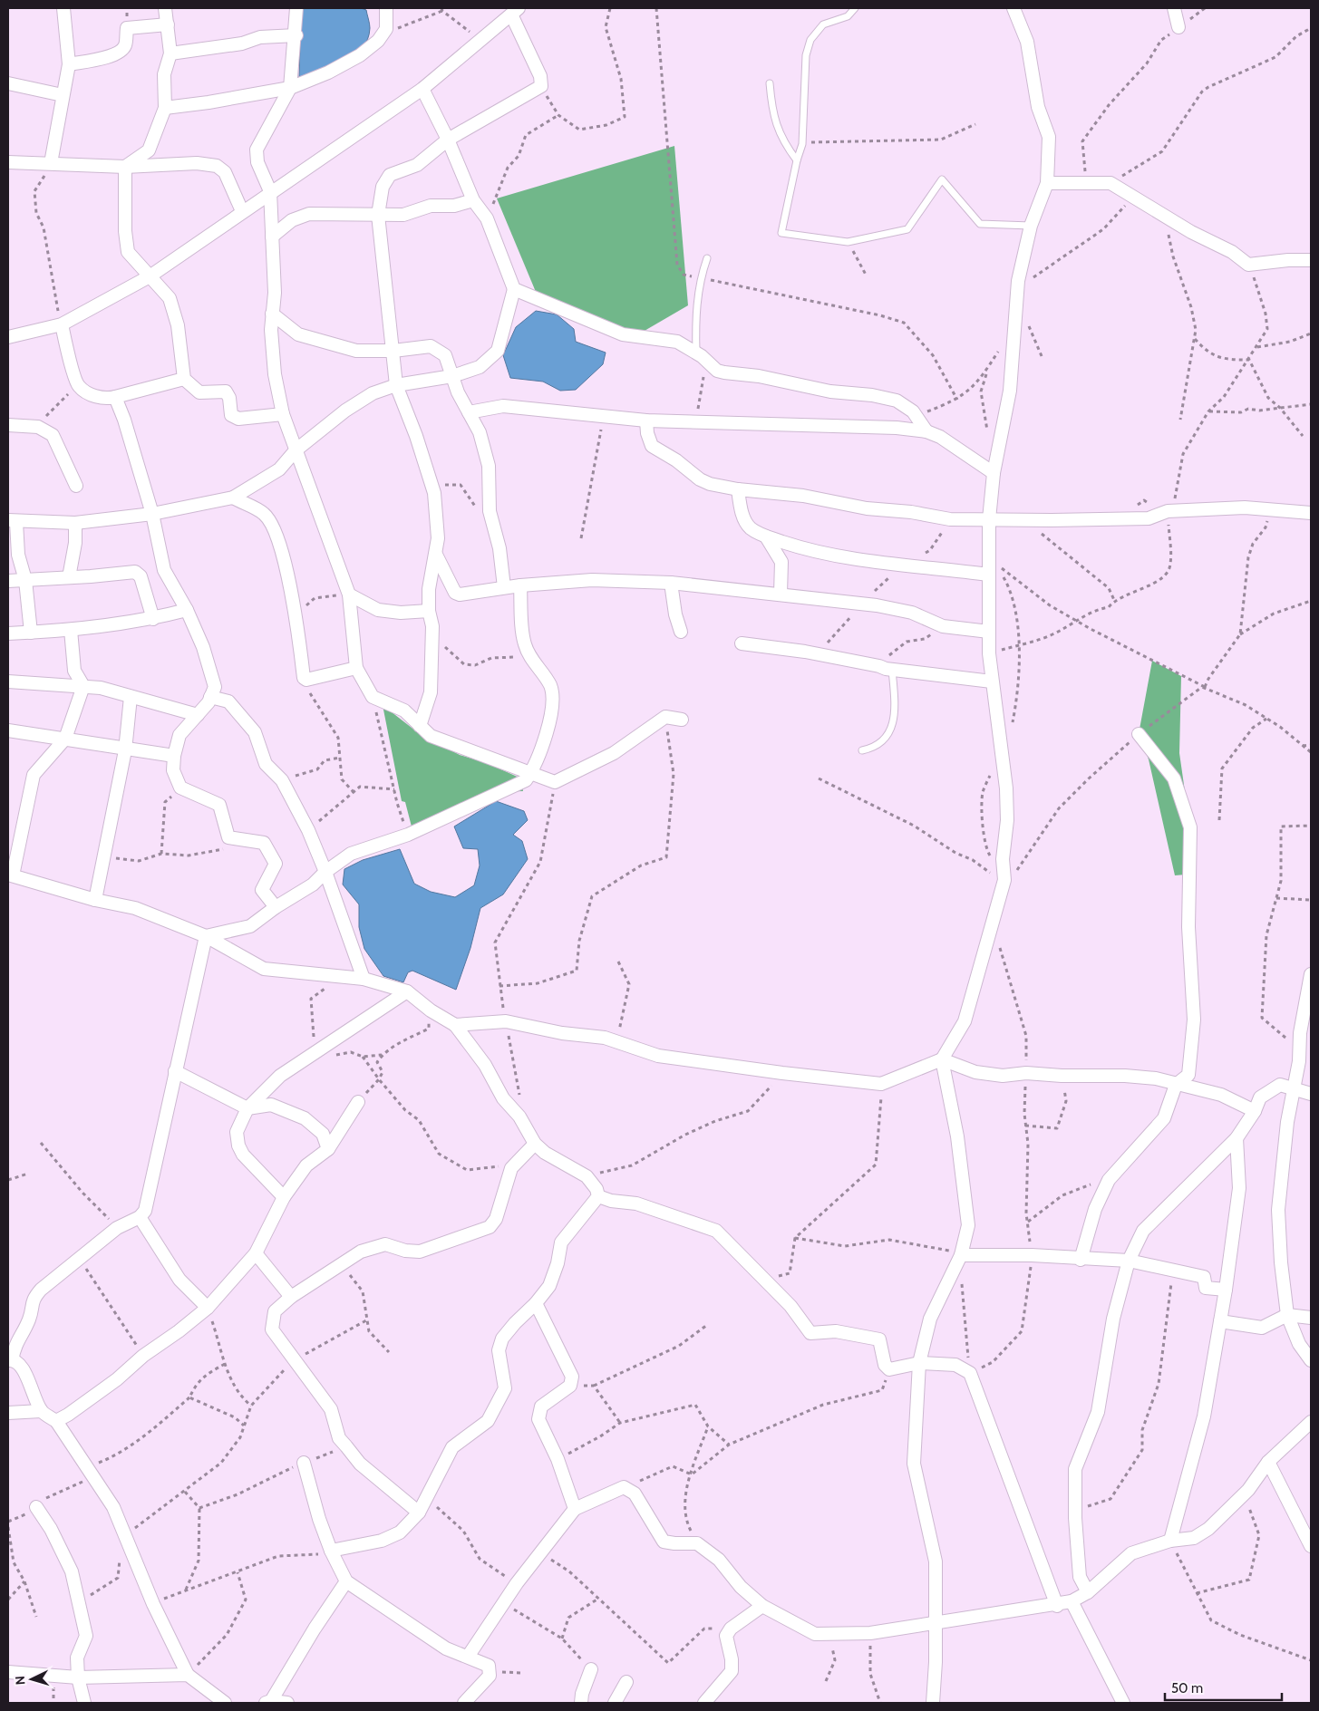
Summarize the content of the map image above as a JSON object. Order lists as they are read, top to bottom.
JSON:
{
  "scale_bar": "50 m",
  "north": "left"
}
